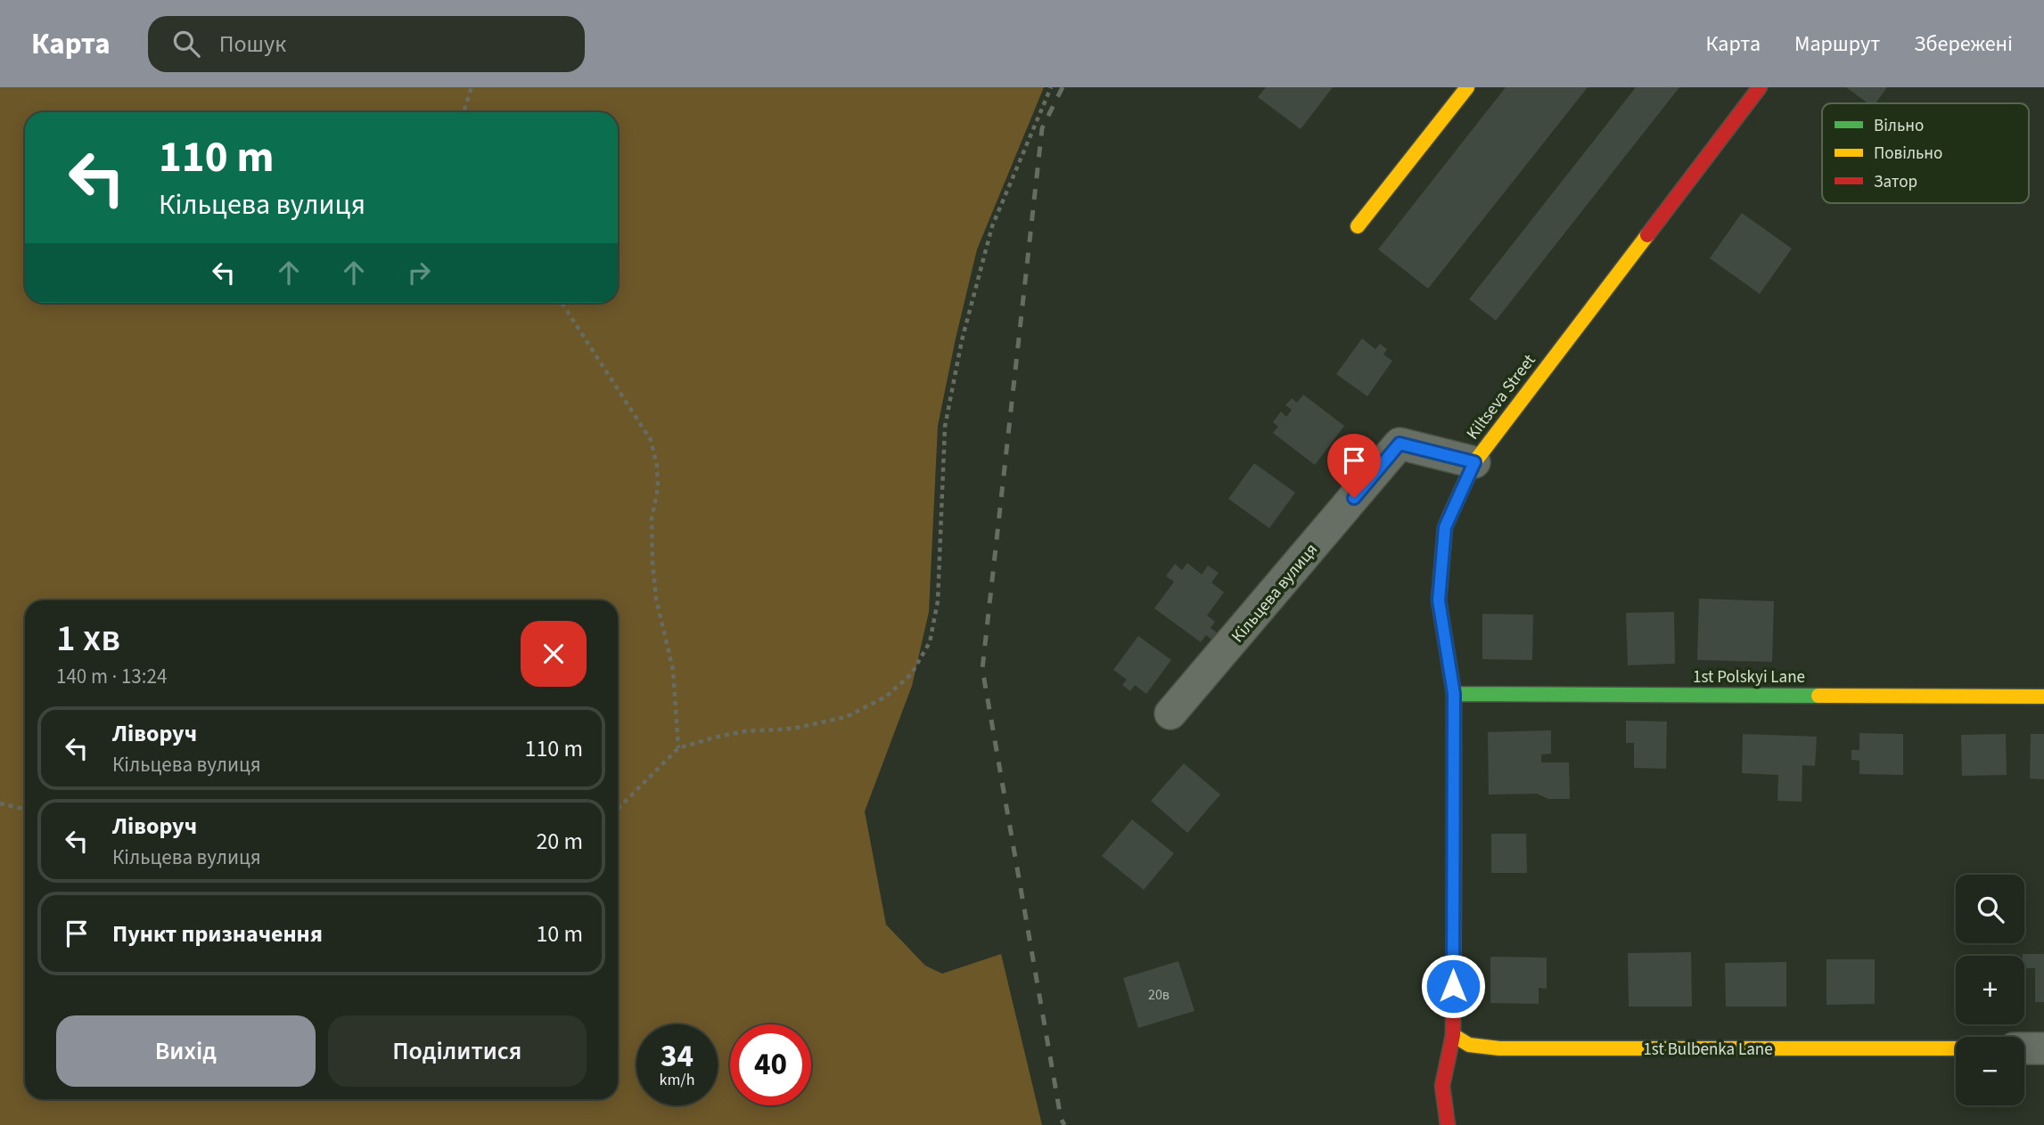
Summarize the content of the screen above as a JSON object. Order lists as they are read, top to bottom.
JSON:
{
  "streets": {
    "street": [
      "Kiltseva Street",
      "Кільцева вулиця",
      "1st Polskyi Lane",
      "1st Bulbenka Lane"
    ]
  },
  "crossings": [
    ["Kiltseva Street", "Кільцева вулиця"],
    ["Kiltseva Street", "1st Polskyi Lane"],
    ["Kiltseva Street", "1st Bulbenka Lane"]
  ],
  "house_numbers": ["20в"],
  "legend": ["Вільно", "Повільно", "Затор"],
  "page": {
    "header": "Карта",
    "search": "Пошук",
    "nav": ["Карта", "Маршрут", "Збережені"],
    "turn": ["110 m", "Кільцева вулиця"],
    "heading": ["1 хв", "140 m · 13:24"],
    "list": [
      {
        "name": "Ліворуч",
        "note": "Кільцева вулиця",
        "value": "110 m"
      },
      {
        "name": "Ліворуч",
        "note": "Кільцева вулиця",
        "value": "20 m"
      },
      {
        "name": "Пункт призначення",
        "value": "10 m"
      }
    ],
    "map_buttons": ["+", "−"],
    "buttons": ["Вихід", "Поділитися"],
    "speed": "34 km/h",
    "limit": "40"
  }
}
